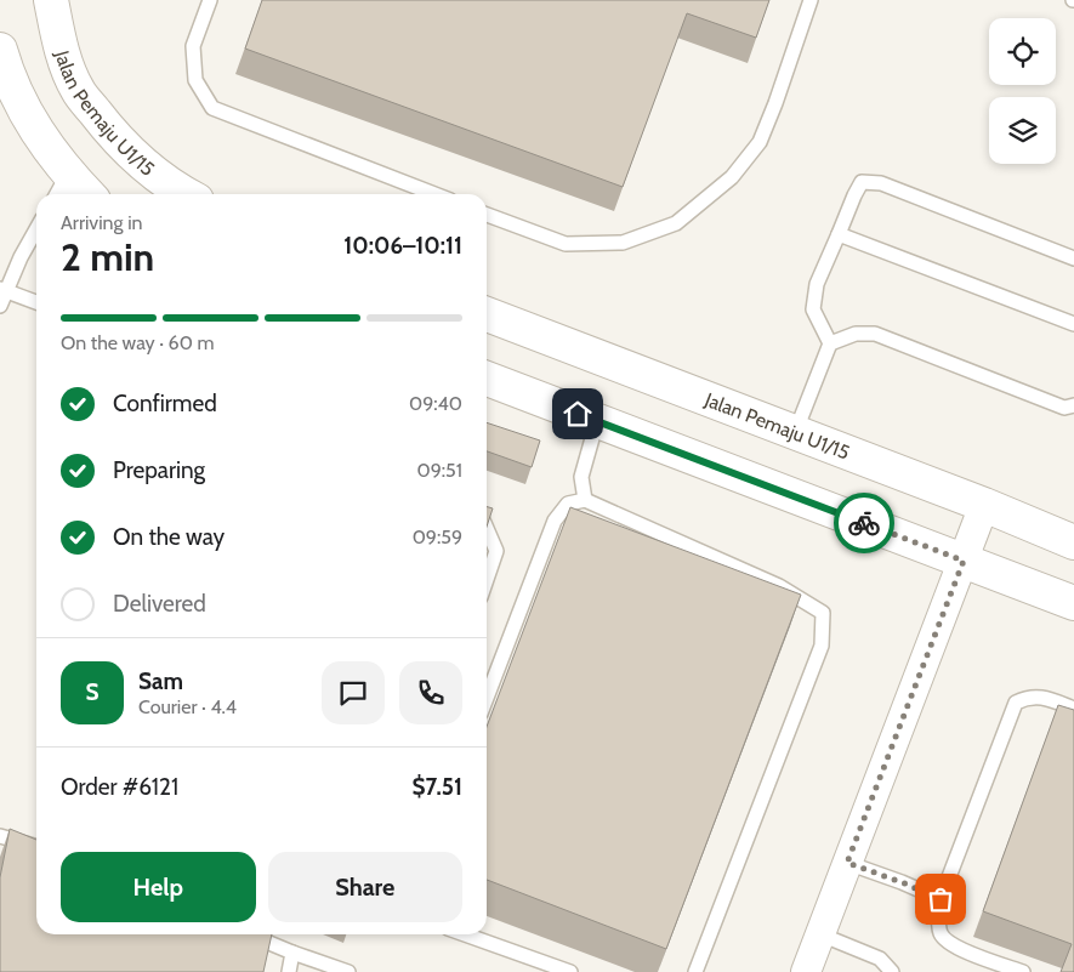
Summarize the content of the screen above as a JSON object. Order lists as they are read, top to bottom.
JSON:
{
  "streets": {
    "street": ["Jalan Pemaju U1/15"]
  },
  "page": {
    "heading": ["2 min", "Arriving in", "10:06–10:11"],
    "panel": [
      "Sam",
      "Courier · 4.4",
      "Order #6121",
      "$7.51"
    ],
    "bar": "On the way · 60 m",
    "list": [
      ["Confirmed", "09:40"],
      ["Preparing", "09:51"],
      ["On the way", "09:59"],
      "Delivered"
    ],
    "round": "S",
    "buttons": ["Help", "Share"]
  }
}
